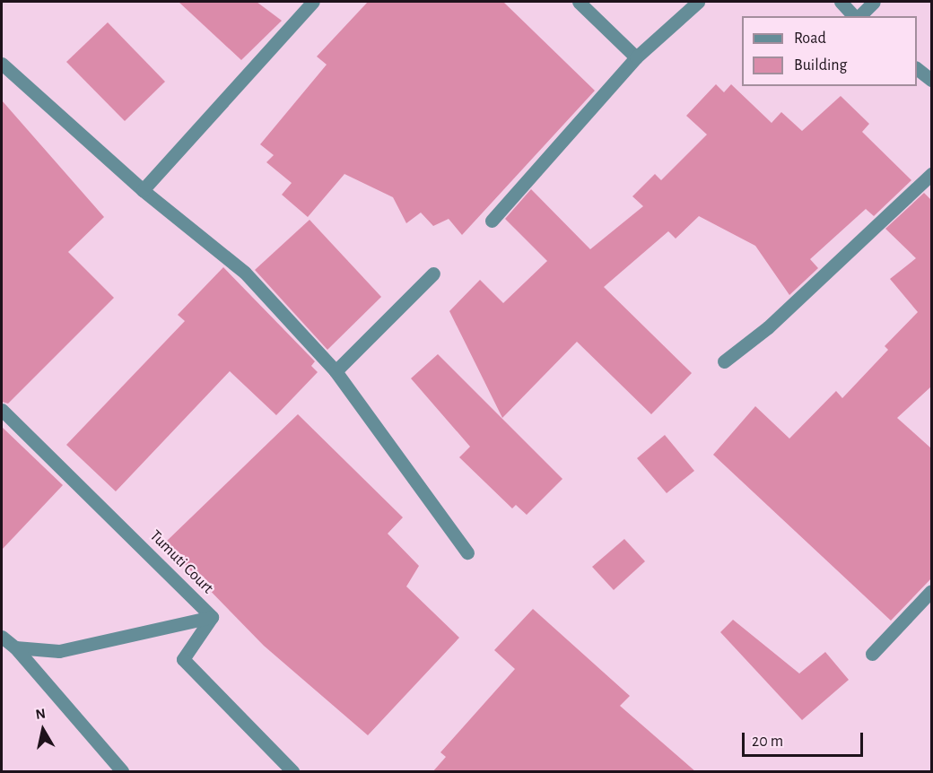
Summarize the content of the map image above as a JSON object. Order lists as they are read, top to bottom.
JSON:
{
  "streets": {
    "street": ["Tumuti Court"]
  },
  "legend": ["Road", "Building"],
  "scale_bar": "20 m",
  "north": "top"
}
